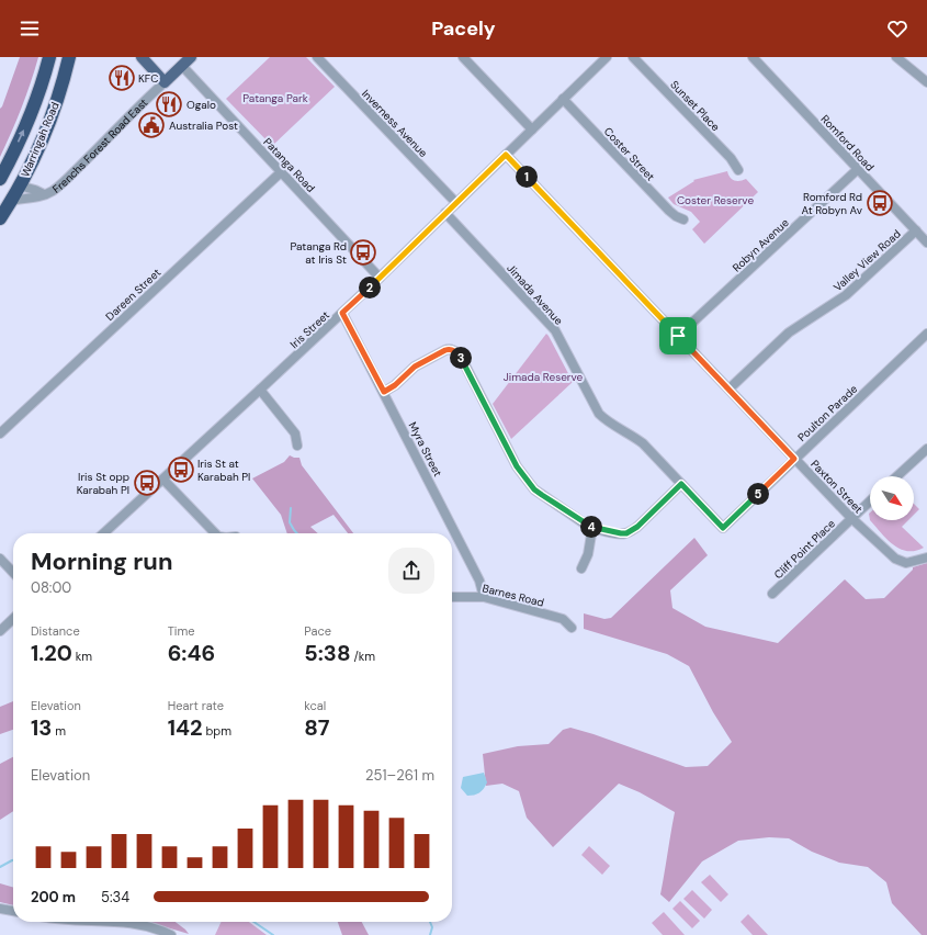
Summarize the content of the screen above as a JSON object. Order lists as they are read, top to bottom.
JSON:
{
  "streets": {
    "highway": ["Warringah Road"],
    "main road": ["Frenchs Forest Road East"],
    "street": [
      "Sunset Place",
      "Inverness Avenue",
      "Romford Road",
      "Coster Street",
      "Patanga Road",
      "Robyn Avenue",
      "Valley View Road",
      "Dareen Street",
      "Jimada Avenue",
      "Iris Street",
      "Poulton Parade",
      "Myra Street",
      "Paxton Street",
      "Cliff Point Place",
      "Barnes Road"
    ]
  },
  "crossings": [
    ["Inverness Avenue", "Iris Street"],
    ["Warringah Road", "Frenchs Forest Road East"],
    ["Romford Road", "Robyn Avenue"],
    ["Romford Road", "Valley View Road"],
    ["Frenchs Forest Road East", "Patanga Road"],
    ["Coster Street", "Iris Street"],
    ["Patanga Road", "Dareen Street"],
    ["Patanga Road", "Iris Street"],
    ["Robyn Avenue", "Paxton Street"],
    ["Valley View Road", "Paxton Street"],
    ["Jimada Avenue", "Iris Street"],
    ["Jimada Avenue", "Poulton Parade"],
    ["Iris Street", "Myra Street"],
    ["Iris Street", "Paxton Street"],
    ["Poulton Parade", "Paxton Street"],
    ["Myra Street", "Barnes Road"],
    ["Paxton Street", "Cliff Point Place"]
  ],
  "parks": ["Patanga Park", "Coster Reserve", "Jimada Reserve"],
  "places": {
    "restaurant": ["KFC", "Ogalo"],
    "public building": ["Australia Post"],
    "bus stop": [
      "Romford Rd At Robyn Av",
      "Patanga Rd at Iris St",
      "Iris St at Karabah Pl",
      "Iris St opp Karabah Pl"
    ]
  },
  "north": "bottom right",
  "page": {
    "header": "Pacely",
    "pins": [
      "1",
      "2",
      "3",
      "5",
      "4"
    ],
    "heading": ["Morning run", "08:00"],
    "stats": [
      ["Distance", "1.20 km"],
      ["Time", "6:46"],
      ["Pace", "5:38 /km"],
      ["Elevation", "13 m"],
      ["Heart rate", "142 bpm"],
      ["kcal", "87"]
    ],
    "chart": ["Elevation", "251–261 m"],
    "list": [
      {
        "name": "200 m",
        "note": "5:34"
      }
    ]
  }
}
